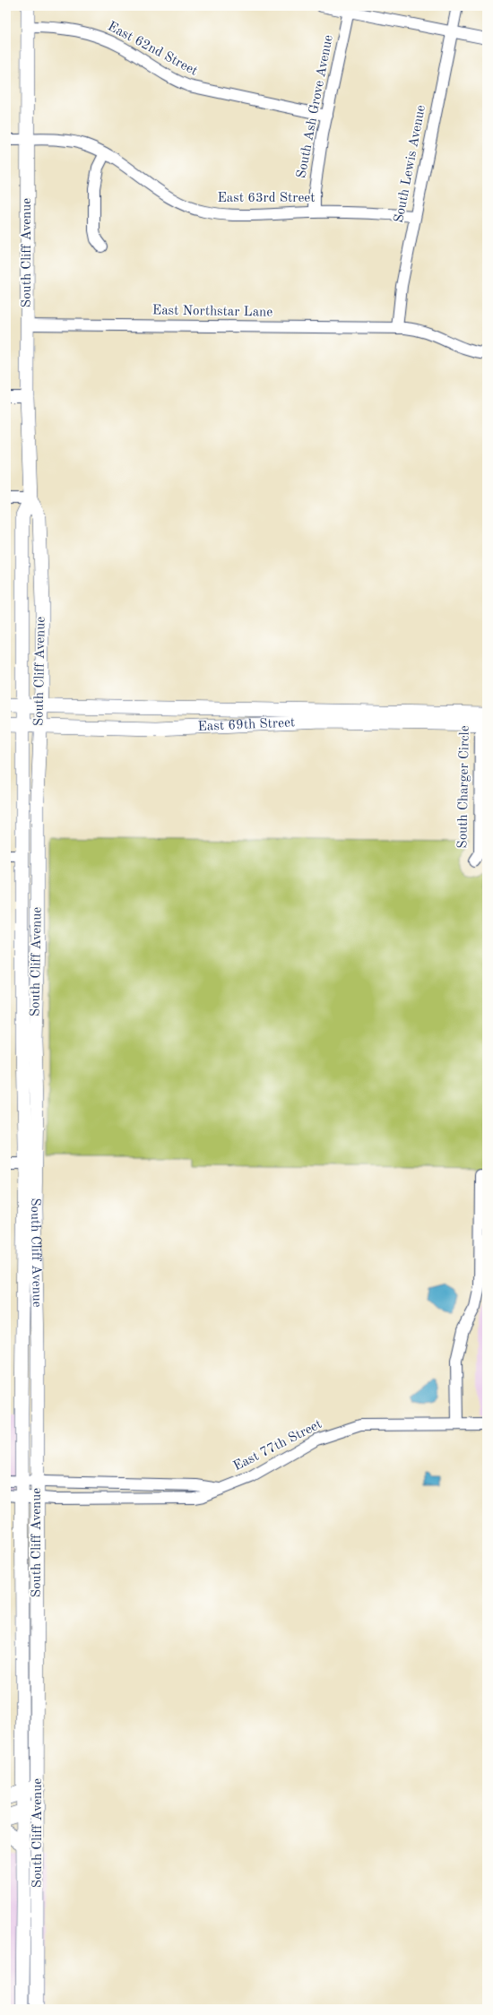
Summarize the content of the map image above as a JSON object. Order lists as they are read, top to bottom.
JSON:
{
  "streets": {
    "main road": ["South Cliff Avenue", "East 69th Street"],
    "street": [
      "East 62nd Street",
      "South Ash Grove Avenue",
      "South Lewis Avenue",
      "East 63rd Street",
      "East Northstar Lane",
      "South Charger Circle",
      "East 77th Street"
    ]
  },
  "crossings": [
    ["East 62nd Street", "South Ash Grove Avenue"],
    ["East 62nd Street", "South Cliff Avenue"],
    ["South Ash Grove Avenue", "East 63rd Street"],
    ["South Lewis Avenue", "East 63rd Street"],
    ["South Lewis Avenue", "East Northstar Lane"],
    ["East 63rd Street", "South Cliff Avenue"],
    ["South Cliff Avenue", "East Northstar Lane"],
    ["South Cliff Avenue", "East 69th Street"],
    ["South Cliff Avenue", "East 77th Street"],
    ["East 69th Street", "South Charger Circle"]
  ]
}
